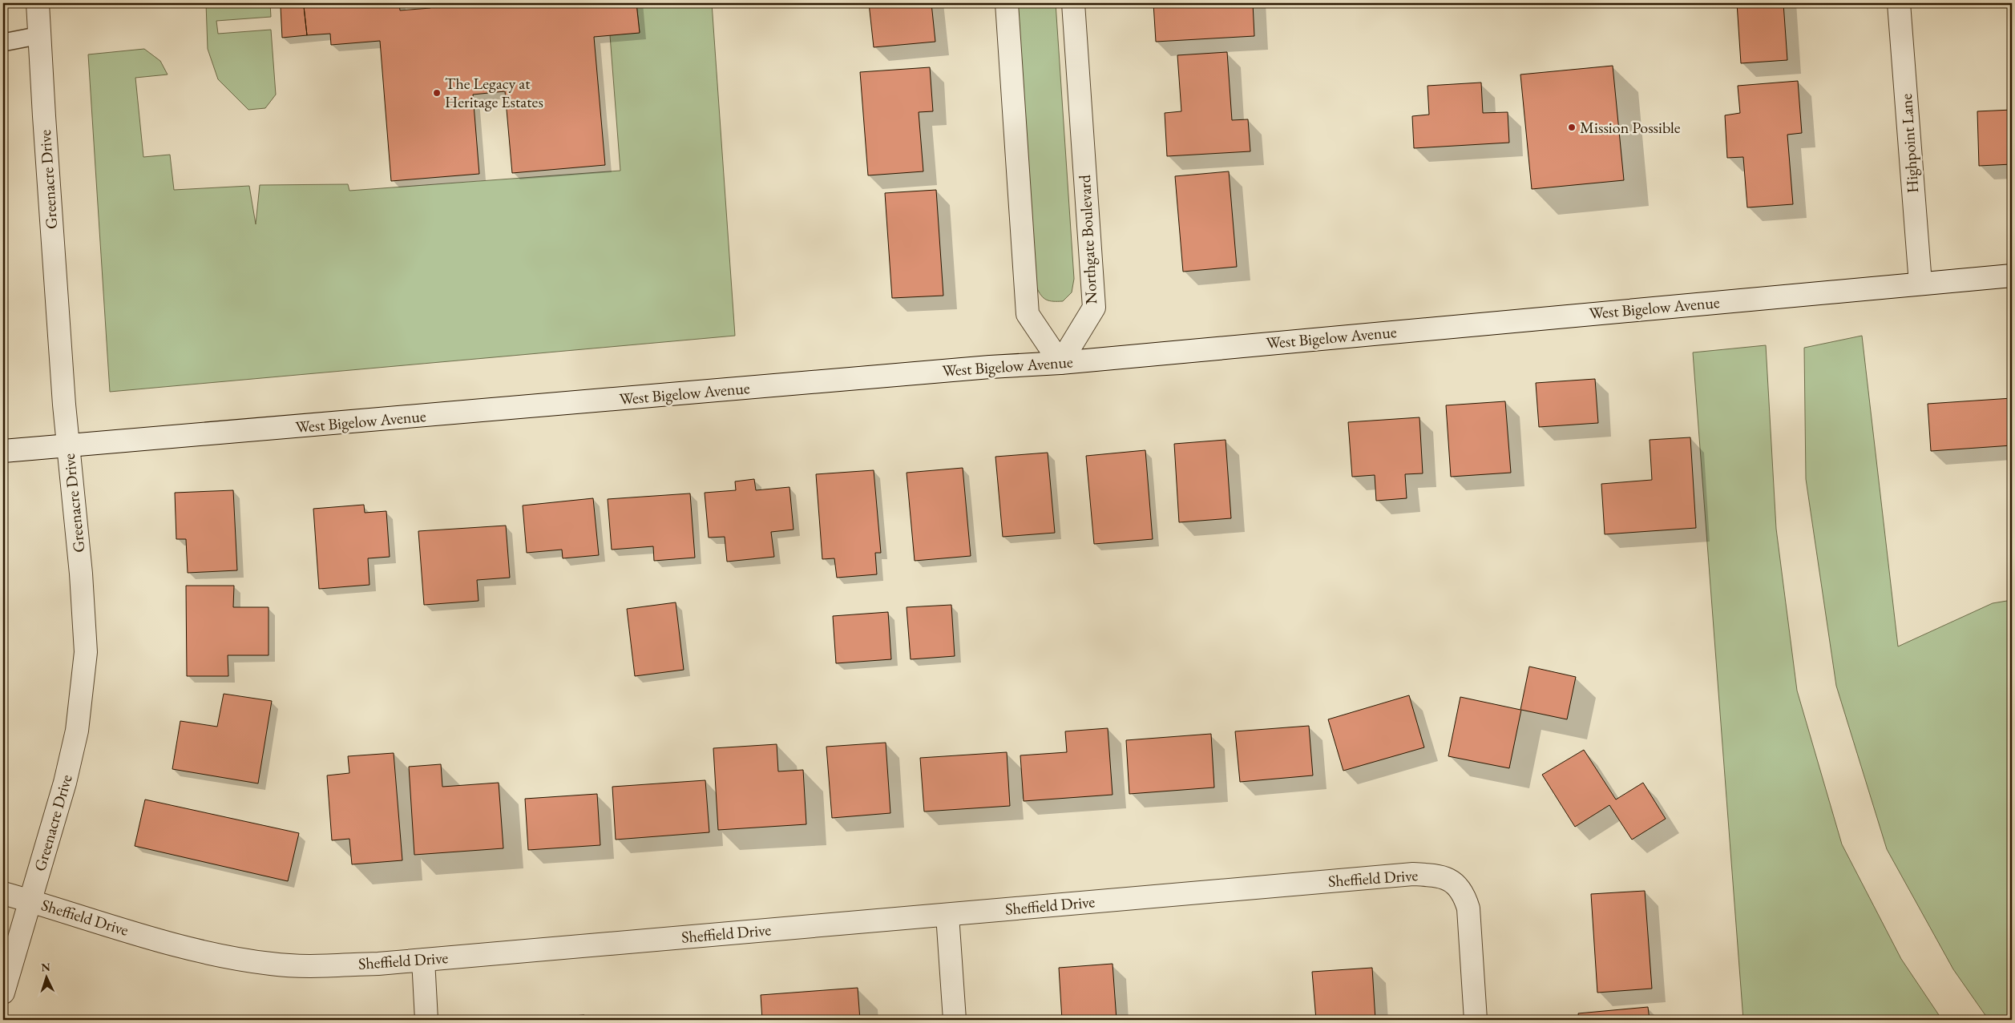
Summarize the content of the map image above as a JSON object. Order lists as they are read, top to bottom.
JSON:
{
  "streets": {
    "street": [
      "Highpoint Lane",
      "Greenacre Drive",
      "Northgate Boulevard",
      "West Bigelow Avenue",
      "Sheffield Drive"
    ]
  },
  "crossings": [
    ["Highpoint Lane", "West Bigelow Avenue"],
    ["Greenacre Drive", "West Bigelow Avenue"],
    ["Greenacre Drive", "Sheffield Drive"],
    ["Northgate Boulevard", "West Bigelow Avenue"]
  ],
  "places": ["The Legacy at Heritage Estates", "Mission Possible"],
  "north": "top"
}
